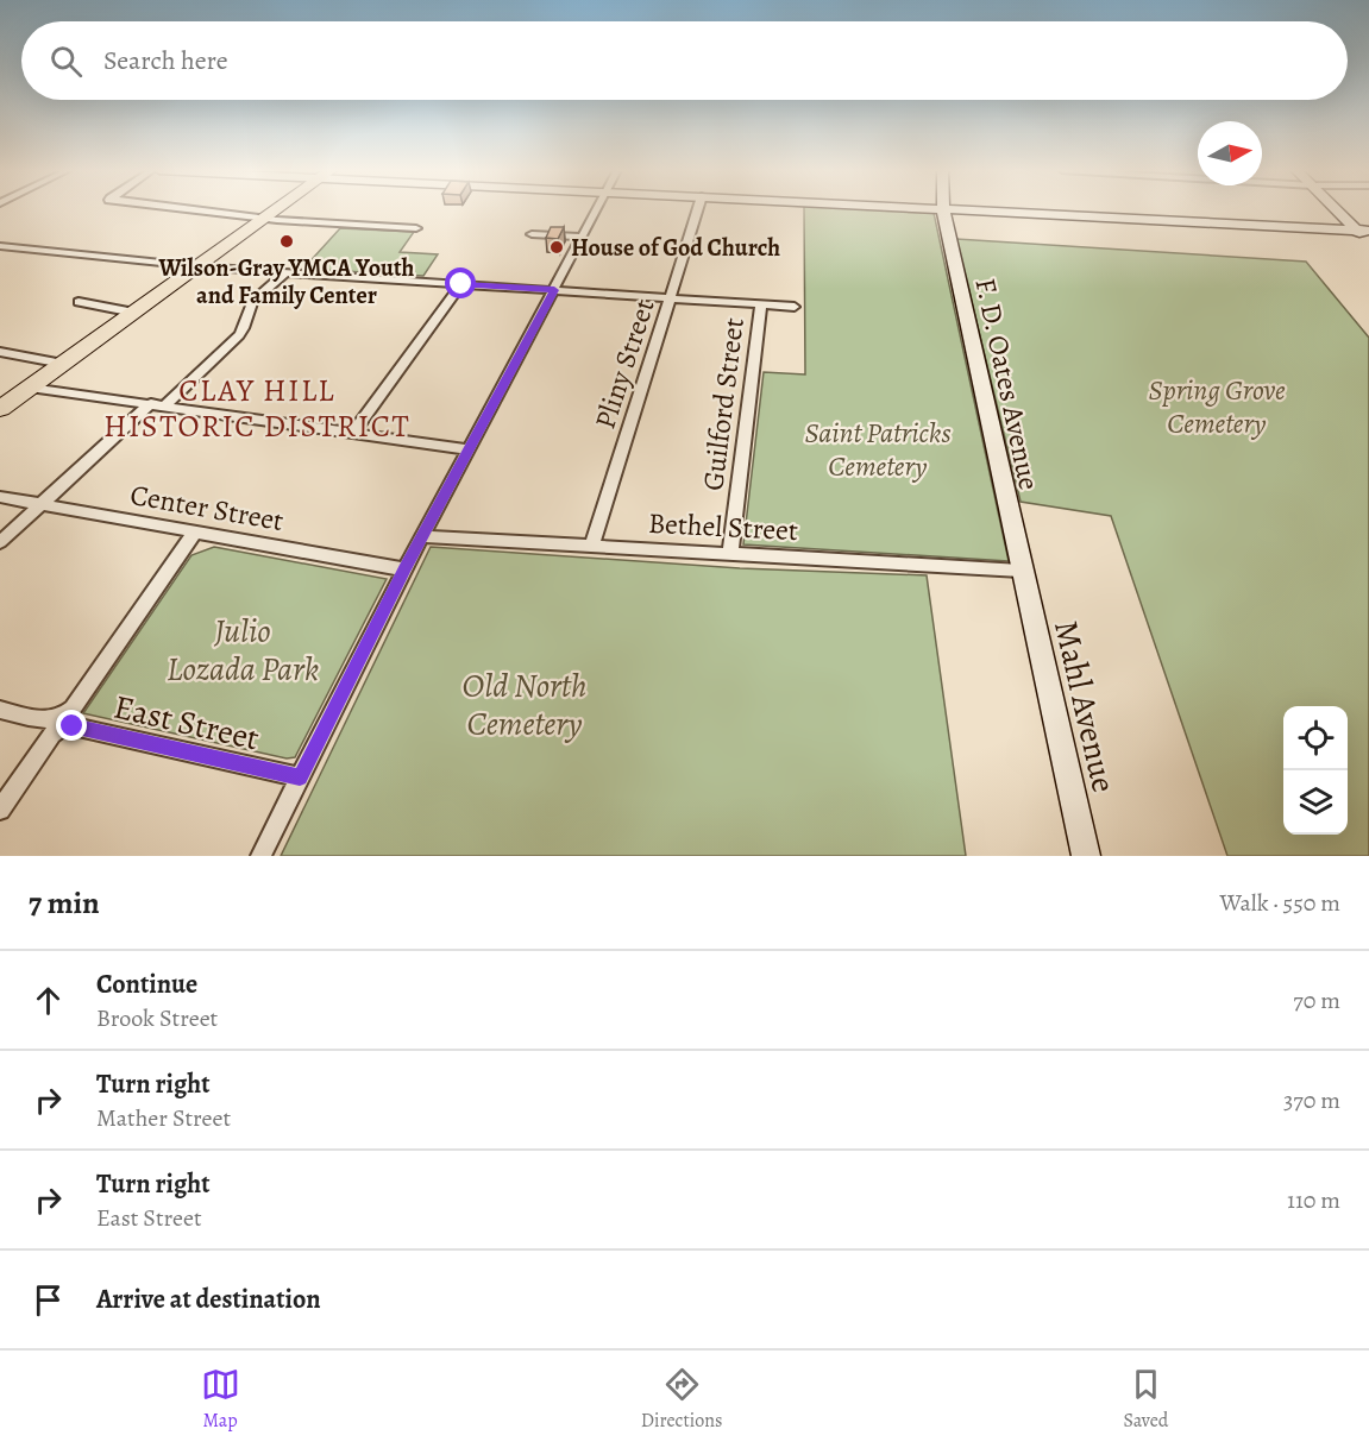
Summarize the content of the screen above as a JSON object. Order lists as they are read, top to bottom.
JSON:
{
  "streets": {
    "street": [
      "Pliny Street",
      "F. D. Oates Avenue",
      "Guilford Street",
      "Center Street",
      "Bethel Street",
      "Mahl Avenue",
      "East Street"
    ]
  },
  "crossings": [
    ["Pliny Street", "Bethel Street"],
    ["F. D. Oates Avenue", "Bethel Street"],
    ["F. D. Oates Avenue", "Mahl Avenue"],
    ["Guilford Street", "Bethel Street"],
    ["Bethel Street", "Mahl Avenue"]
  ],
  "districts": ["CLAY HILL HISTORIC DISTRICT"],
  "parks": [
    "Spring Grove Cemetery",
    "Saint Patricks Cemetery",
    "Julio Lozada Park",
    "Old North Cemetery"
  ],
  "places": ["Wilson-Gray YMCA Youth and Family Center", "House of God Church"],
  "north": "right",
  "page": {
    "search": "Search here",
    "heading": ["7 min", "Walk · 550 m"],
    "list": [
      ["Continue", "Brook Street", "70 m"],
      ["Turn right", "Mather Street", "370 m"],
      ["Turn right", "East Street", "110 m"],
      "Arrive at destination"
    ],
    "nav": ["Map", "Directions", "Saved"]
  }
}
